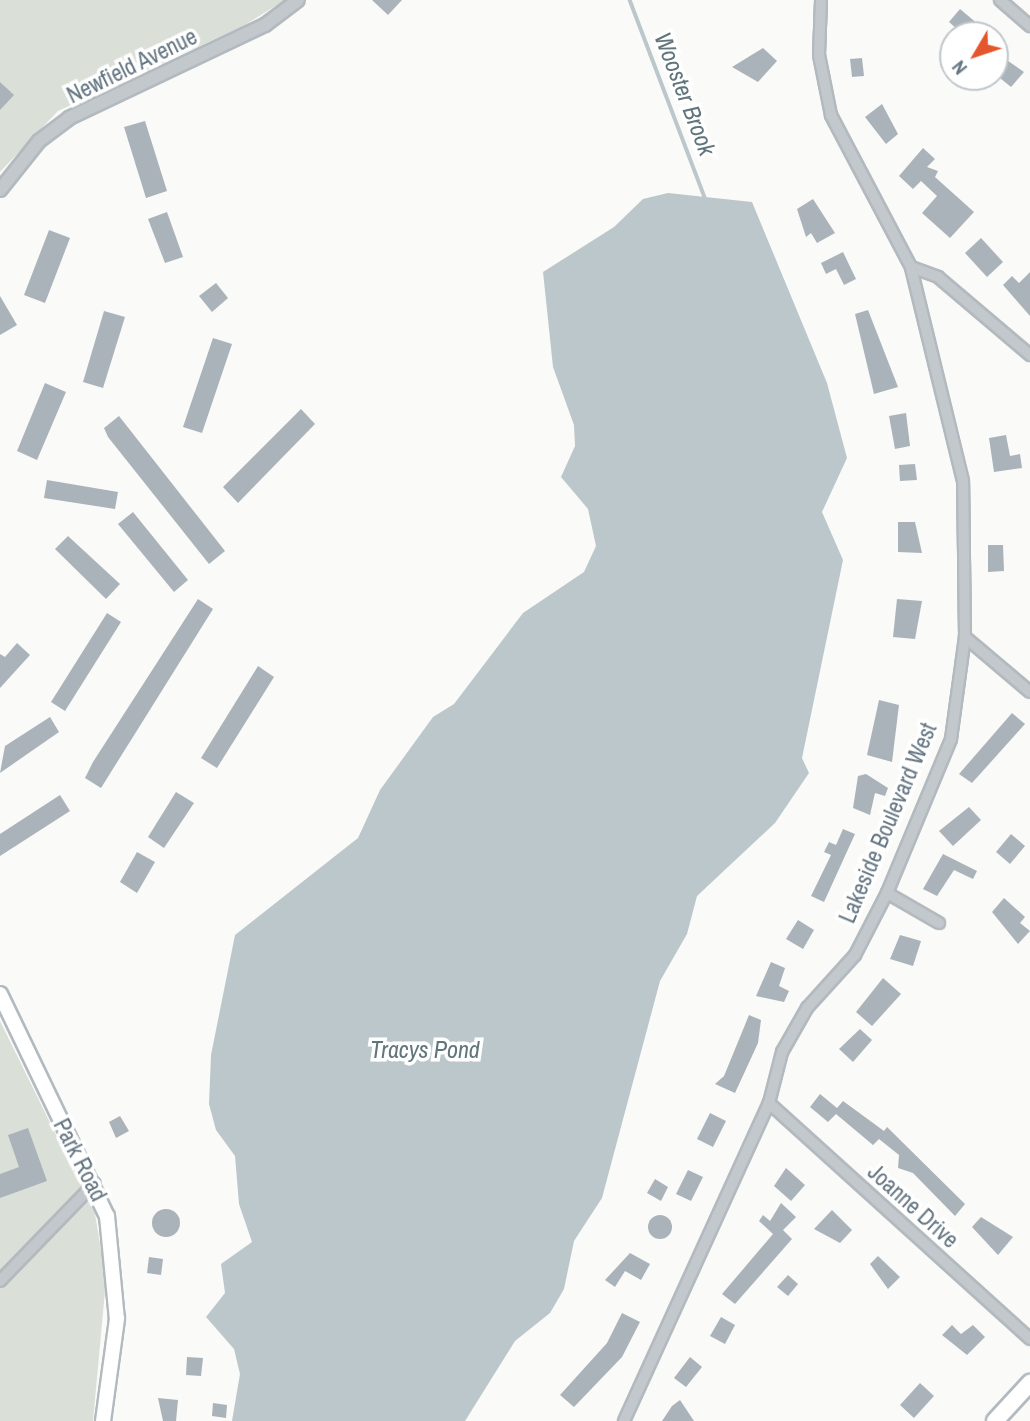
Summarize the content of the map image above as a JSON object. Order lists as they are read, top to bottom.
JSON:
{
  "streets": {
    "main road": ["Park Road"],
    "street": ["Newfield Avenue", "Lakeside Boulevard West", "Joanne Drive"]
  },
  "crossings": [
    ["Lakeside Boulevard West", "Joanne Drive"]
  ],
  "water": ["Wooster Brook", "Tracys Pond"],
  "north": "bottom left"
}
